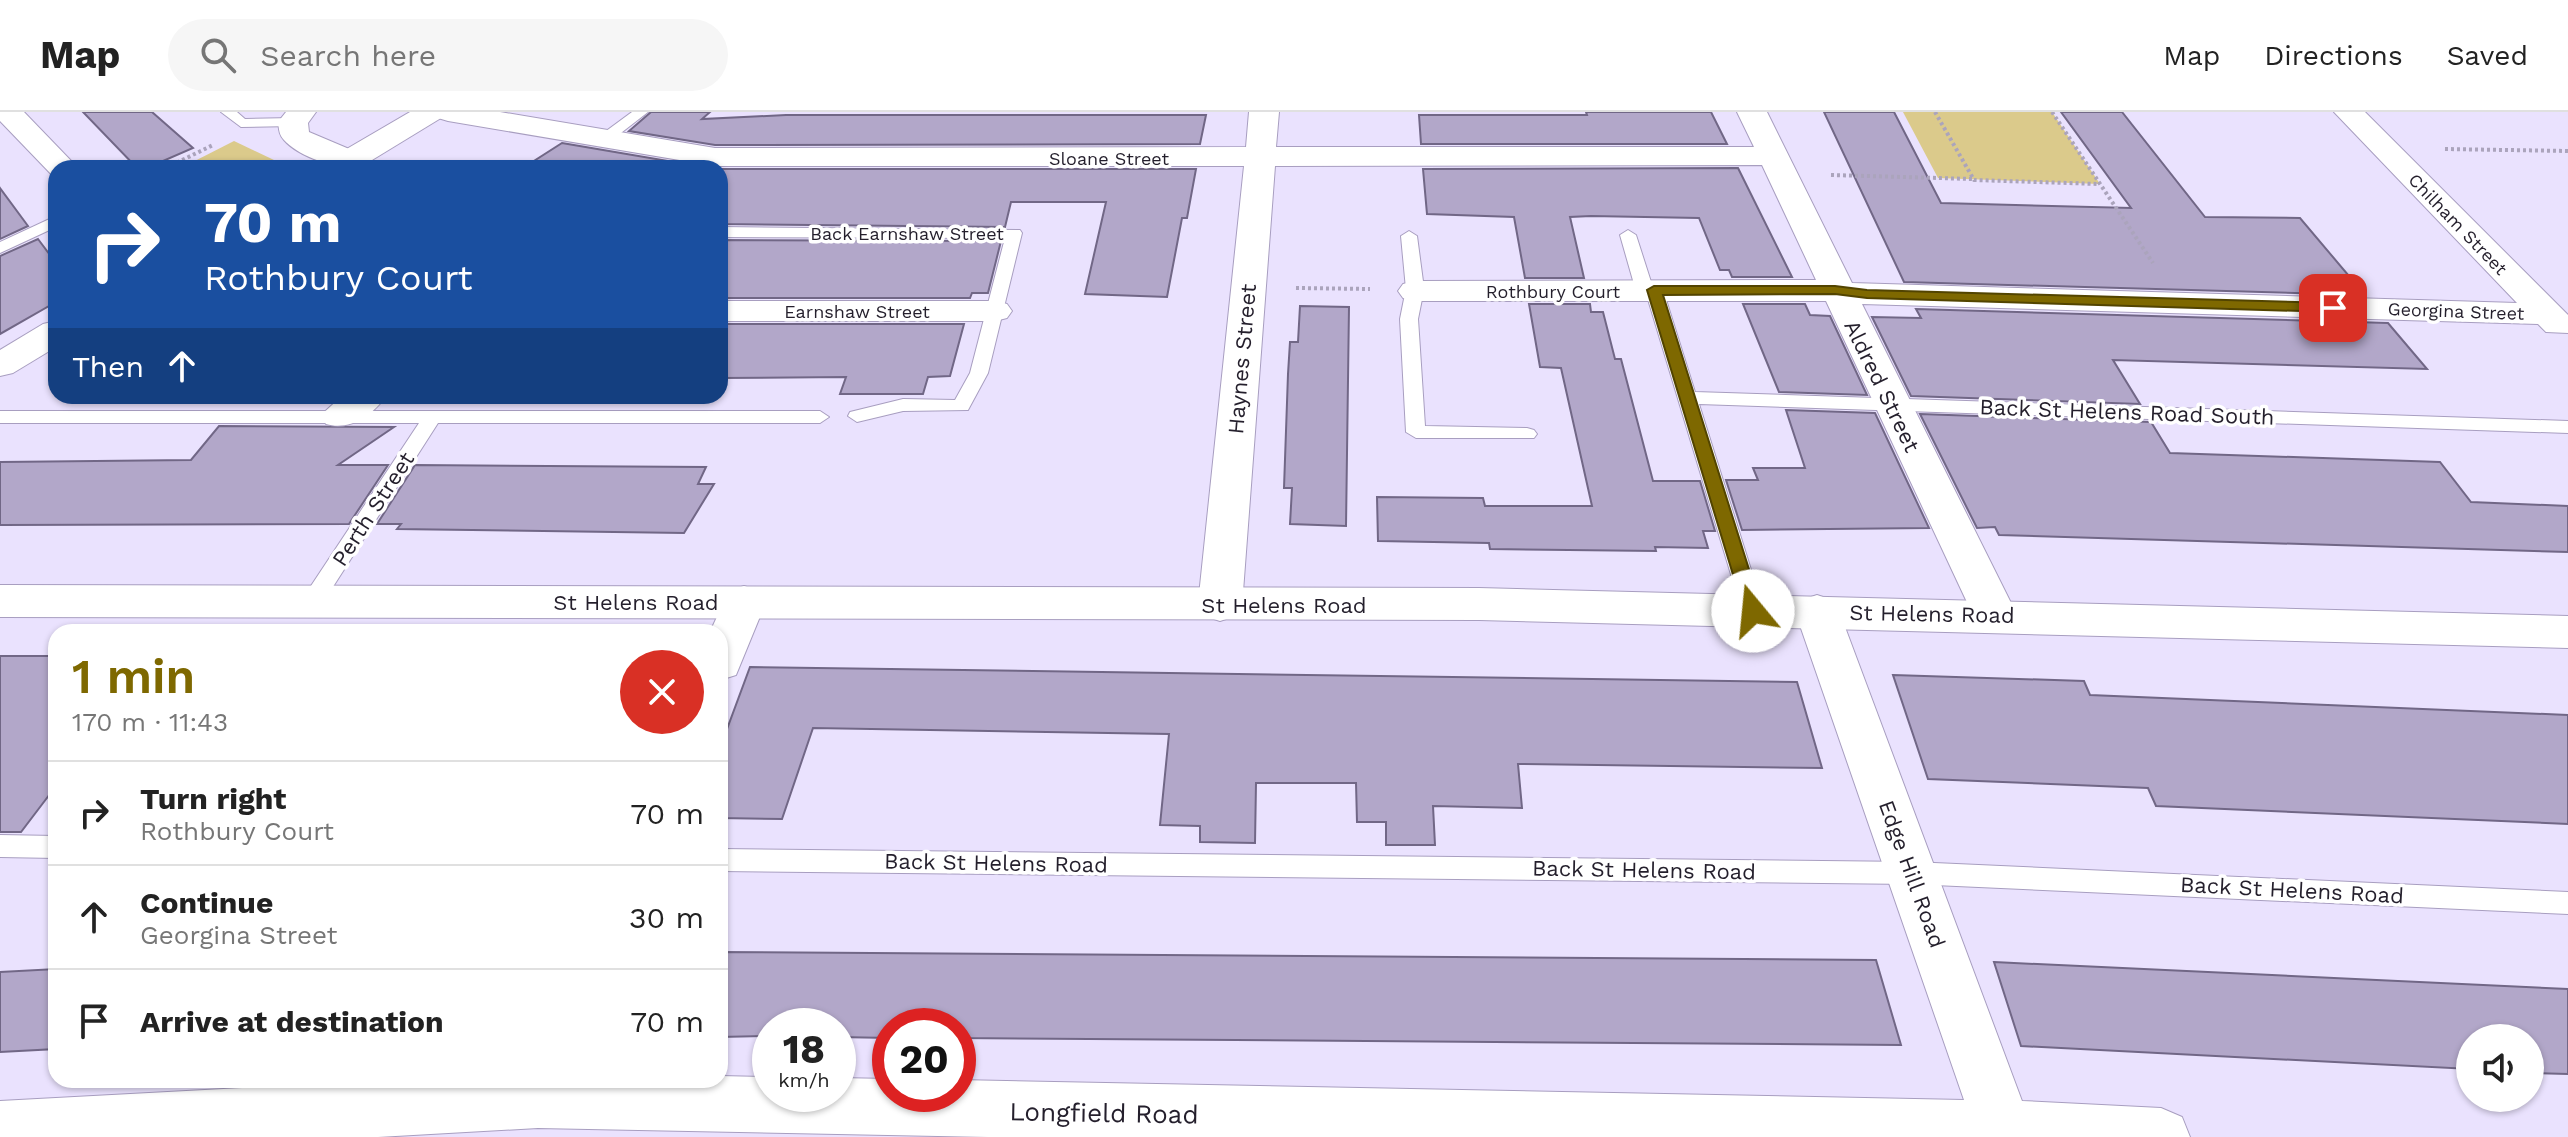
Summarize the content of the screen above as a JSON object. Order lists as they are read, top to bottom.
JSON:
{
  "streets": {
    "street": [
      "Sloane Street",
      "Chilham Street",
      "Rothbury Court",
      "Earnshaw Street",
      "Georgina Street",
      "Haynes Street",
      "Aldred Street",
      "St Helens Road",
      "Edge Hill Road",
      "Longfield Road"
    ],
    "lane": [
      "Back Earnshaw Street",
      "Back St Helens Road South",
      "Perth Street",
      "Back St Helens Road"
    ]
  },
  "crossings": [
    ["Sloane Street", "Haynes Street"],
    ["Sloane Street", "Aldred Street"],
    ["Chilham Street", "Georgina Street"],
    ["Back Earnshaw Street", "Earnshaw Street"],
    ["Rothbury Court", "Georgina Street"],
    ["Rothbury Court", "Aldred Street"],
    ["Georgina Street", "Aldred Street"],
    ["Haynes Street", "St Helens Road"],
    ["Aldred Street", "Back St Helens Road South"],
    ["Aldred Street", "St Helens Road"],
    ["Perth Street", "St Helens Road"],
    ["St Helens Road", "Edge Hill Road"],
    ["Back St Helens Road", "Edge Hill Road"],
    ["Edge Hill Road", "Longfield Road"]
  ],
  "page": {
    "header": "Map",
    "search": "Search here",
    "nav": ["Map", "Directions", "Saved"],
    "turn": ["70 m", "Rothbury Court"],
    "then": "Then",
    "heading": ["1 min", "170 m · 11:43"],
    "list": [
      {
        "name": "Turn right",
        "note": "Rothbury Court",
        "value": "70 m"
      },
      {
        "name": "Continue",
        "note": "Georgina Street",
        "value": "30 m"
      },
      {
        "name": "Arrive at destination",
        "value": "70 m"
      }
    ],
    "speed": "18 km/h",
    "limit": "20"
  }
}
